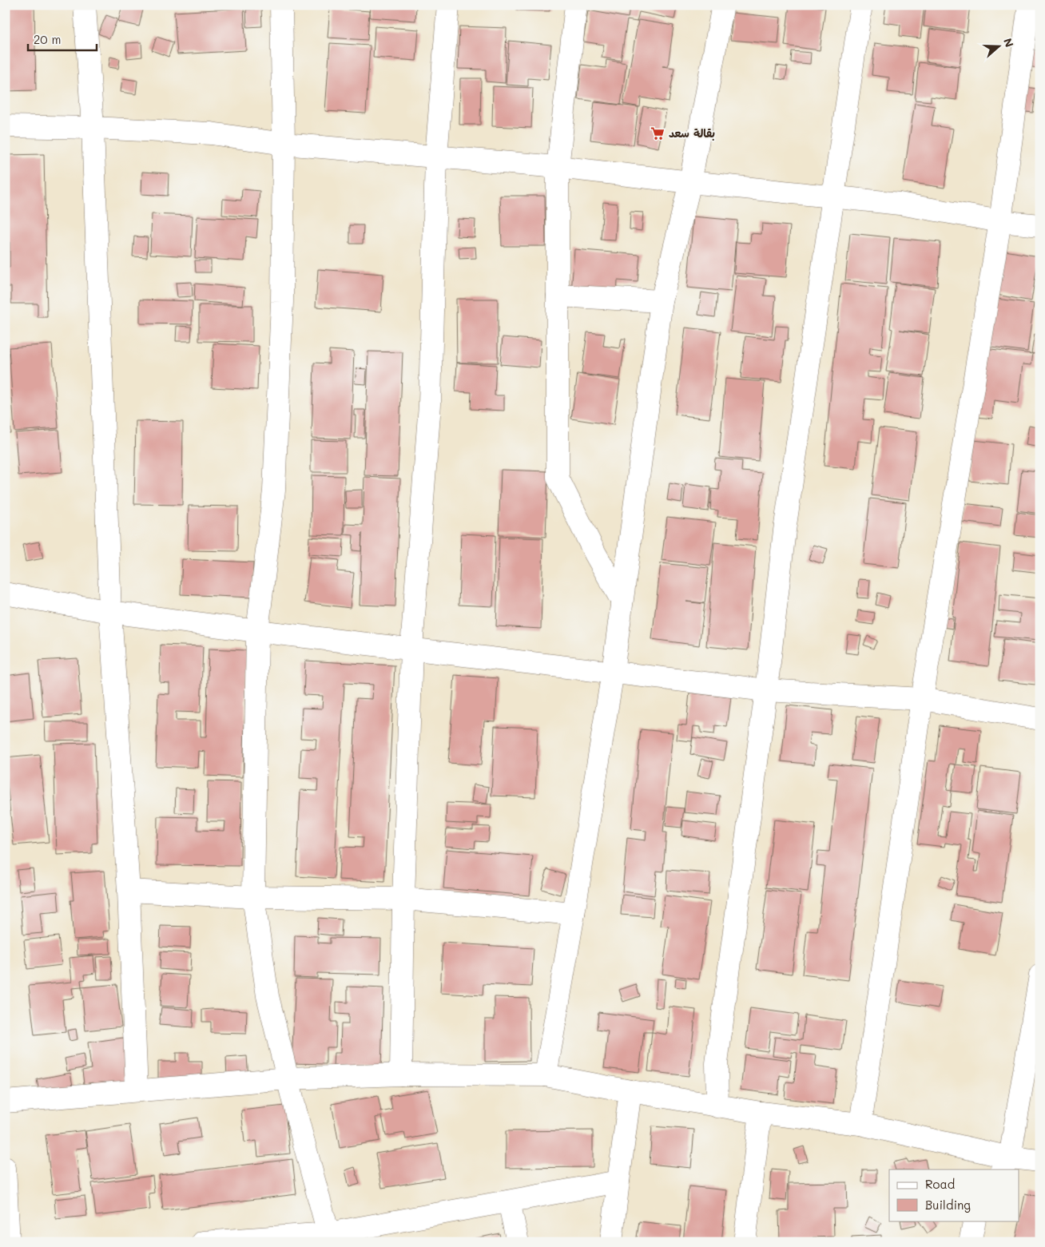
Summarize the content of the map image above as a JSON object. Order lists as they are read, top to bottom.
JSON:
{
  "places": {
    "supermarket": ["بقالة سعد"]
  },
  "legend": ["Road", "Building"],
  "scale_bar": "20 m",
  "north": "right"
}
